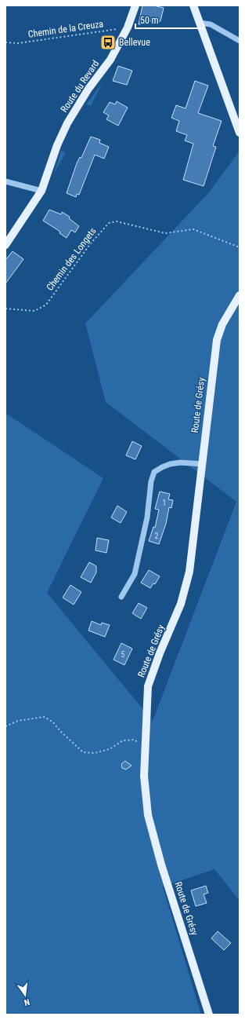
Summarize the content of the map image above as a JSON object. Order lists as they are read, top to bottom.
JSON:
{
  "streets": {
    "main road": ["Route du Revard", "Route de Grésy"],
    "path": ["Chemin de la Creuza", "Chemin des Longets"]
  },
  "crossings": [
    ["Chemin de la Creuza", "Route du Revard"]
  ],
  "places": {
    "bus stop": ["Bellevue"]
  },
  "house_numbers": ["1", "2", "5"],
  "scale_bar": "50 m",
  "north": "bottom"
}
